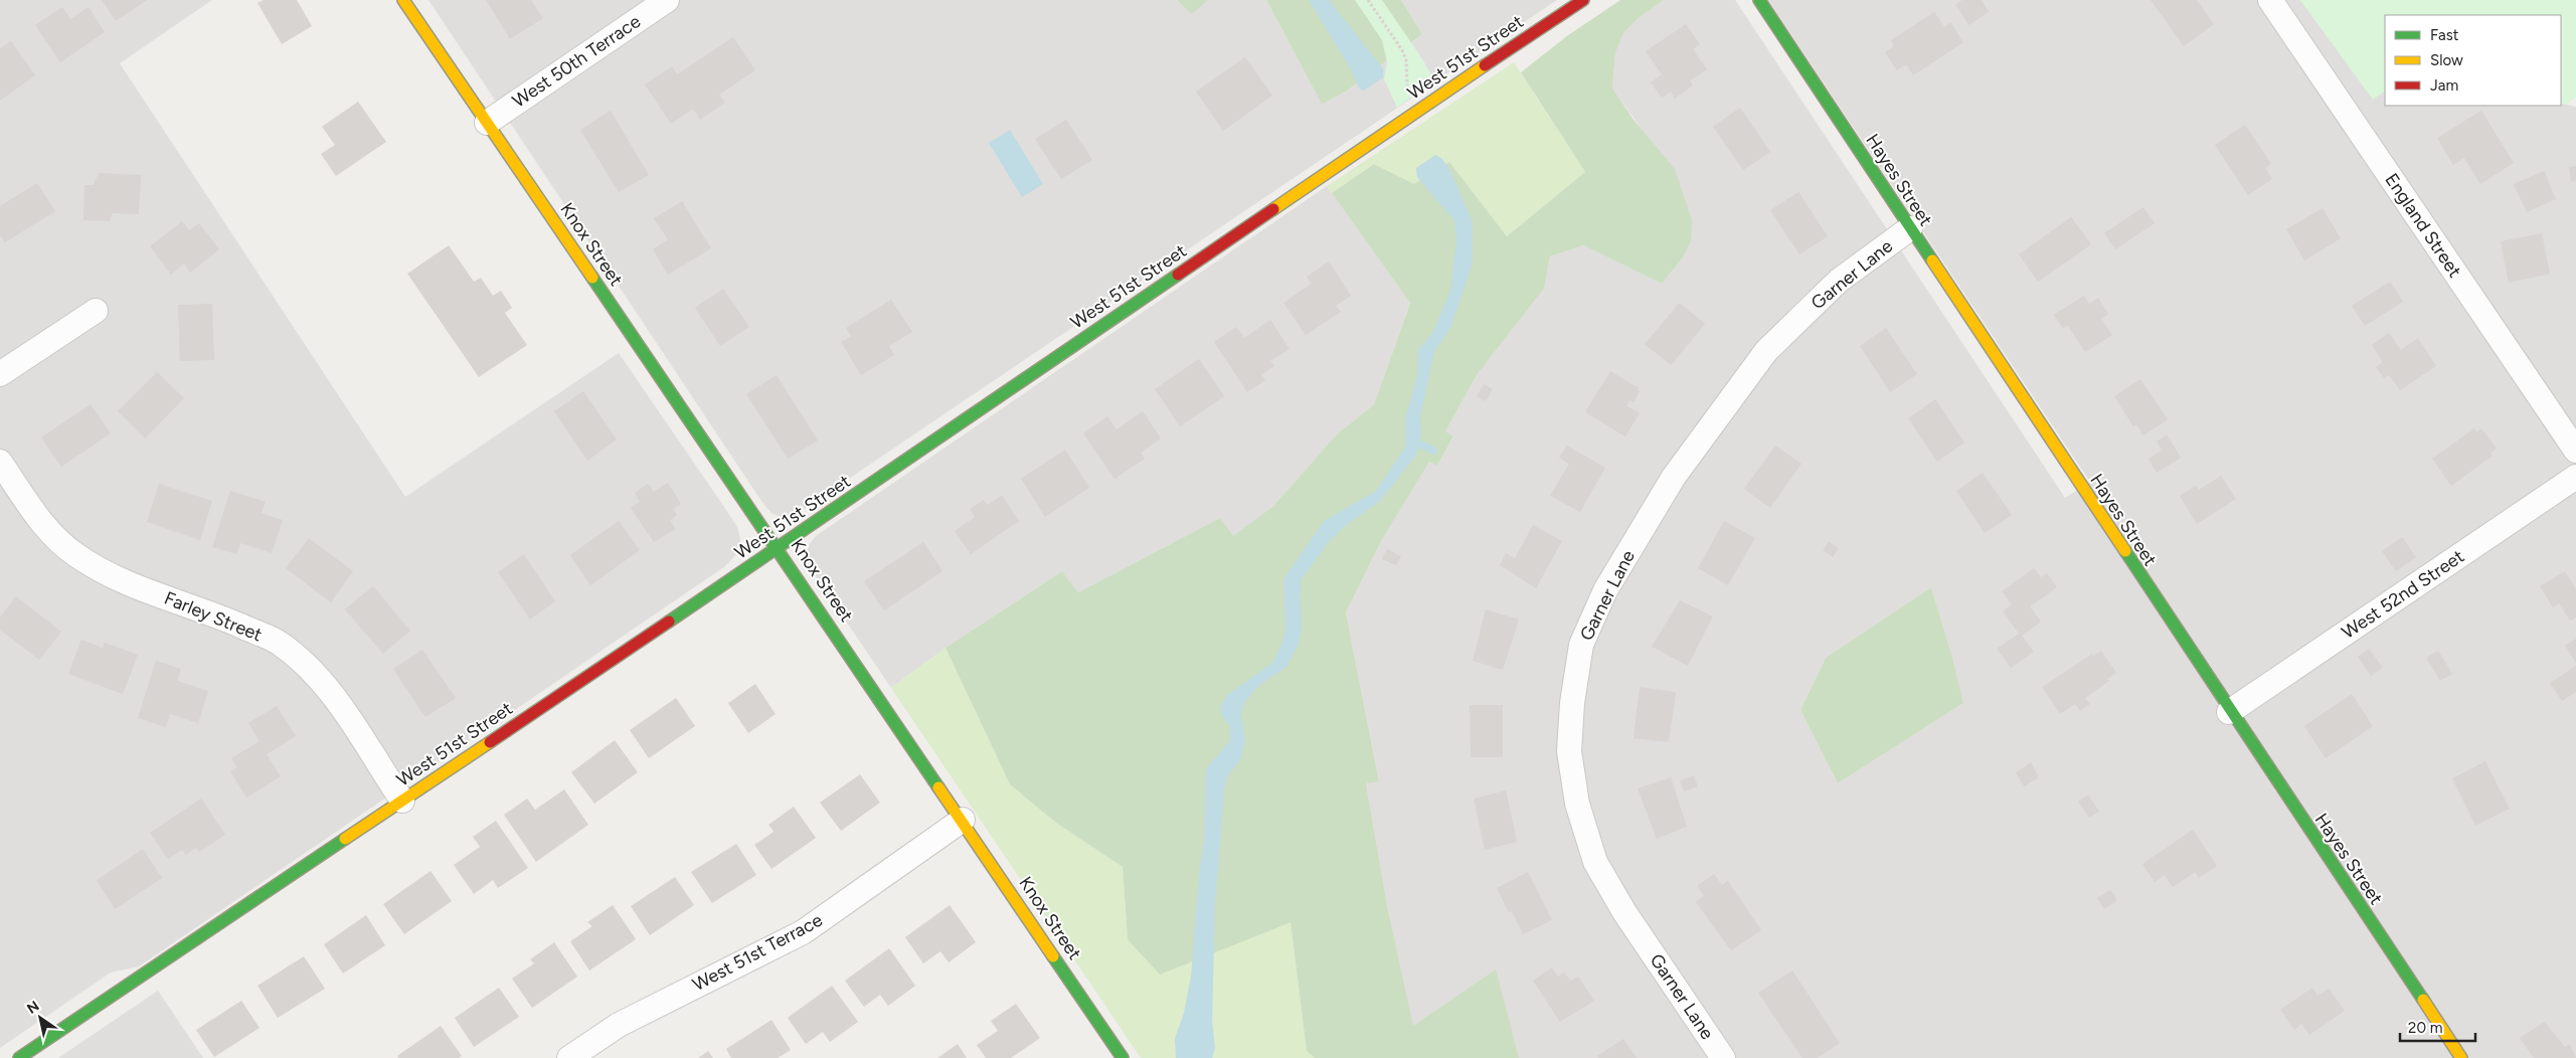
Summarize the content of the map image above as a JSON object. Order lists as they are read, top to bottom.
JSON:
{
  "streets": {
    "street": [
      "West 51st Street",
      "West 50th Terrace",
      "Hayes Street",
      "England Street",
      "Knox Street",
      "Garner Lane",
      "West 52nd Street",
      "Farley Street",
      "West 51st Terrace"
    ]
  },
  "crossings": [
    ["West 51st Street", "Knox Street"],
    ["West 51st Street", "Farley Street"],
    ["West 50th Terrace", "Knox Street"],
    ["Hayes Street", "Garner Lane"],
    ["Hayes Street", "West 52nd Street"],
    ["Knox Street", "West 51st Terrace"]
  ],
  "legend": ["Fast", "Slow", "Jam"],
  "scale_bar": "20 m",
  "north": "top left"
}
